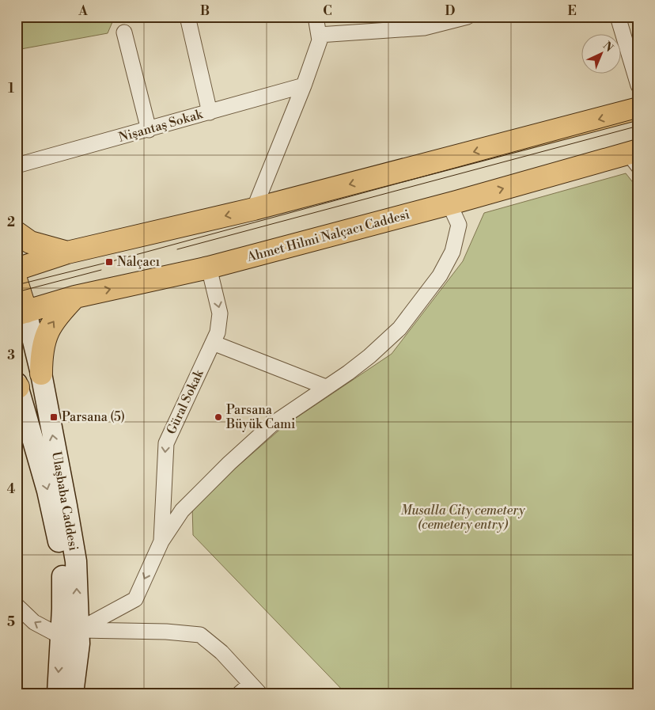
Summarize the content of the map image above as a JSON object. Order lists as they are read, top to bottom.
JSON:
{
  "streets": {
    "main road": ["Ahmet Hilmi Nalçacı Caddesi", "Ulaşbaba Caddesi"],
    "street": ["Nişantaş Sokak", "Güral Sokak"]
  },
  "crossings": [
    ["Ahmet Hilmi Nalçacı Caddesi", "Güral Sokak"],
    ["Ahmet Hilmi Nalçacı Caddesi", "Ulaşbaba Caddesi"]
  ],
  "one_way": ["Güral Sokak"],
  "parks": ["Musalla City cemetery (cemetery entry)"],
  "places": {
    "transit": ["Nalçacı", "Parsana (5)"],
    "other": ["Parsana Büyük Cami"]
  },
  "north": "top right",
  "grid": {
    "columns": [
      "A",
      "B",
      "C",
      "D",
      "E"
    ],
    "rows": [
      "1",
      "2",
      "3",
      "4",
      "5"
    ]
  }
}
